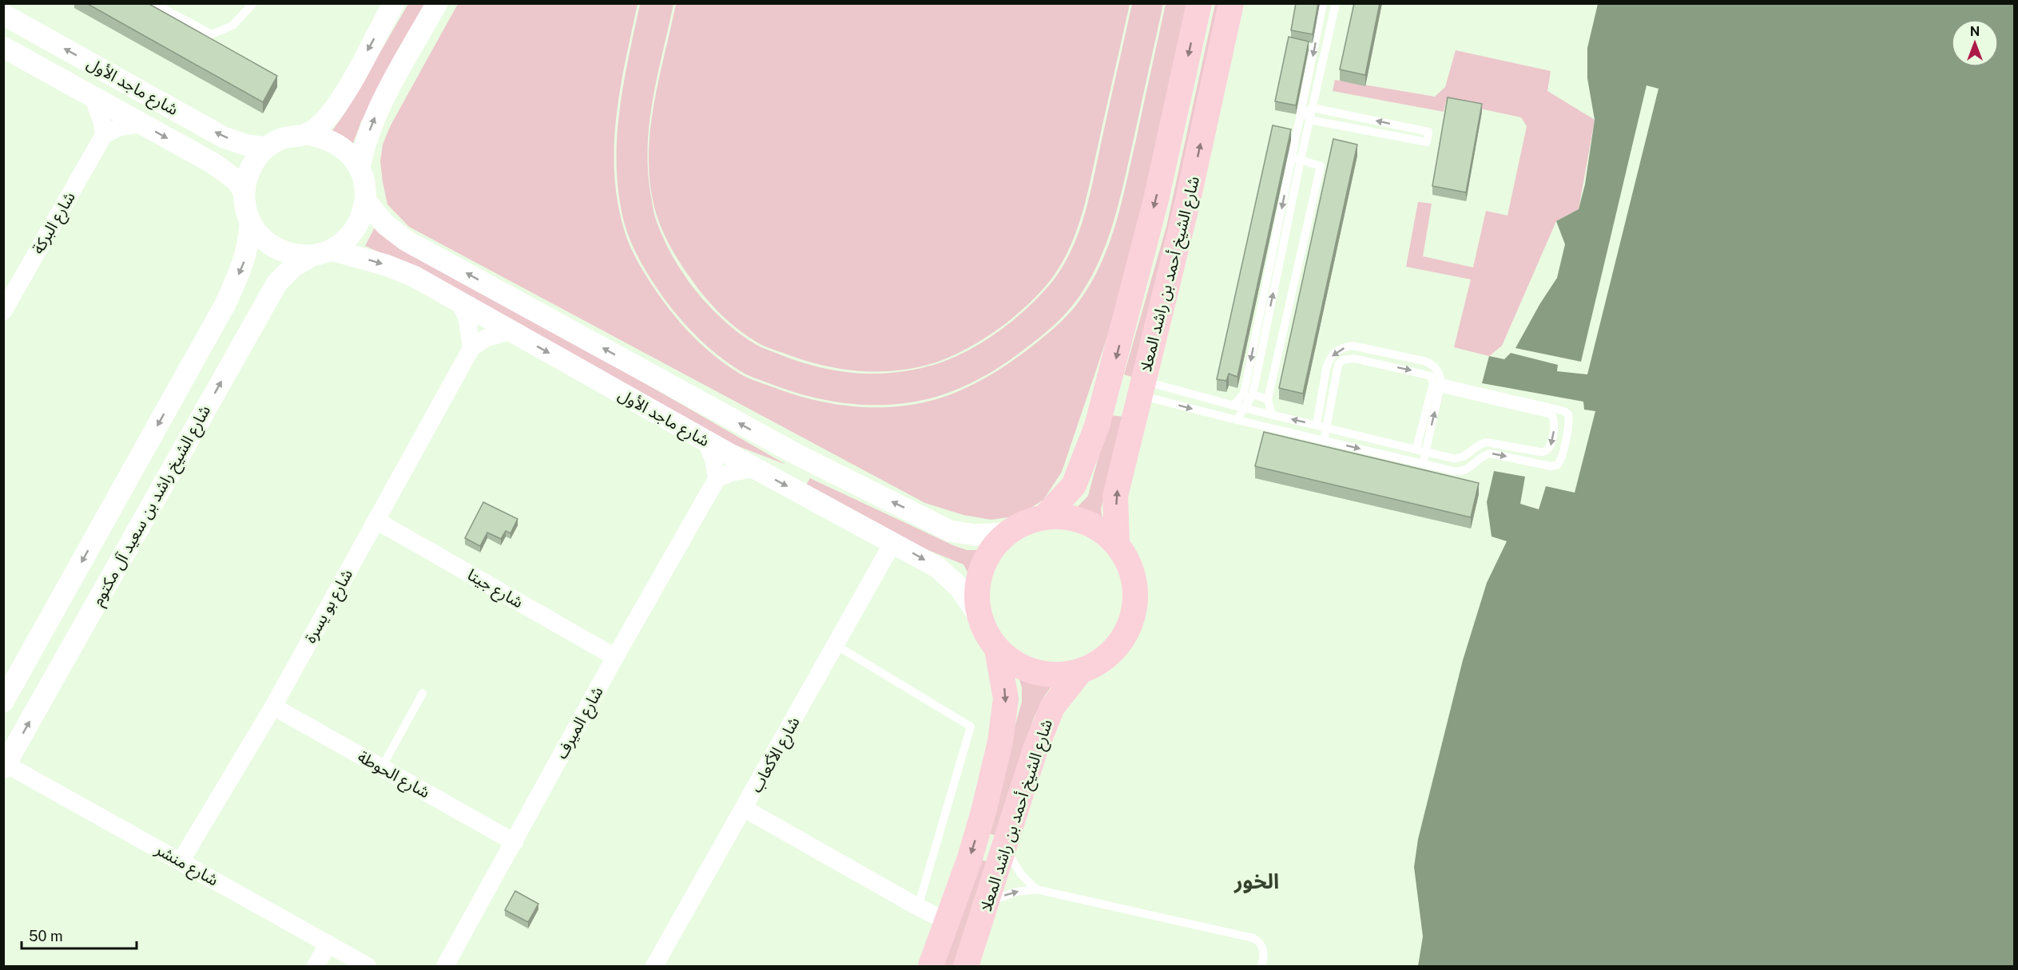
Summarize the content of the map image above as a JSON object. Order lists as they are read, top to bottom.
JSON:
{
  "streets": {
    "main road": ["شارع الشيخ أحمد بن راشد المعلا"],
    "street": [
      "شارع ماجد الأول",
      "شارع البركة",
      "شارع الشيخ راشد بن سعيد آل مكتوم",
      "شارع جيتا",
      "شارع بو يسرة",
      "شارع الميرف",
      "شارع الأكعاب",
      "شارع الحوطة",
      "شارع منشر"
    ]
  },
  "crossings": [
    ["شارع ماجد الأول", "شارع الشيخ أحمد بن راشد المعلا"],
    ["شارع ماجد الأول", "شارع الشيخ راشد بن سعيد آل مكتوم"],
    ["شارع ماجد الأول", "شارع الأكعاب"],
    ["شارع الشيخ راشد بن سعيد آل مكتوم", "شارع منشر"],
    ["شارع جيتا", "شارع بو يسرة"],
    ["شارع جيتا", "شارع الميرف"],
    ["شارع بو يسرة", "شارع الحوطة"],
    ["شارع بو يسرة", "شارع منشر"],
    ["شارع الميرف", "شارع الحوطة"]
  ],
  "districts": ["الخور"],
  "scale_bar": "50 m",
  "north": "top"
}
